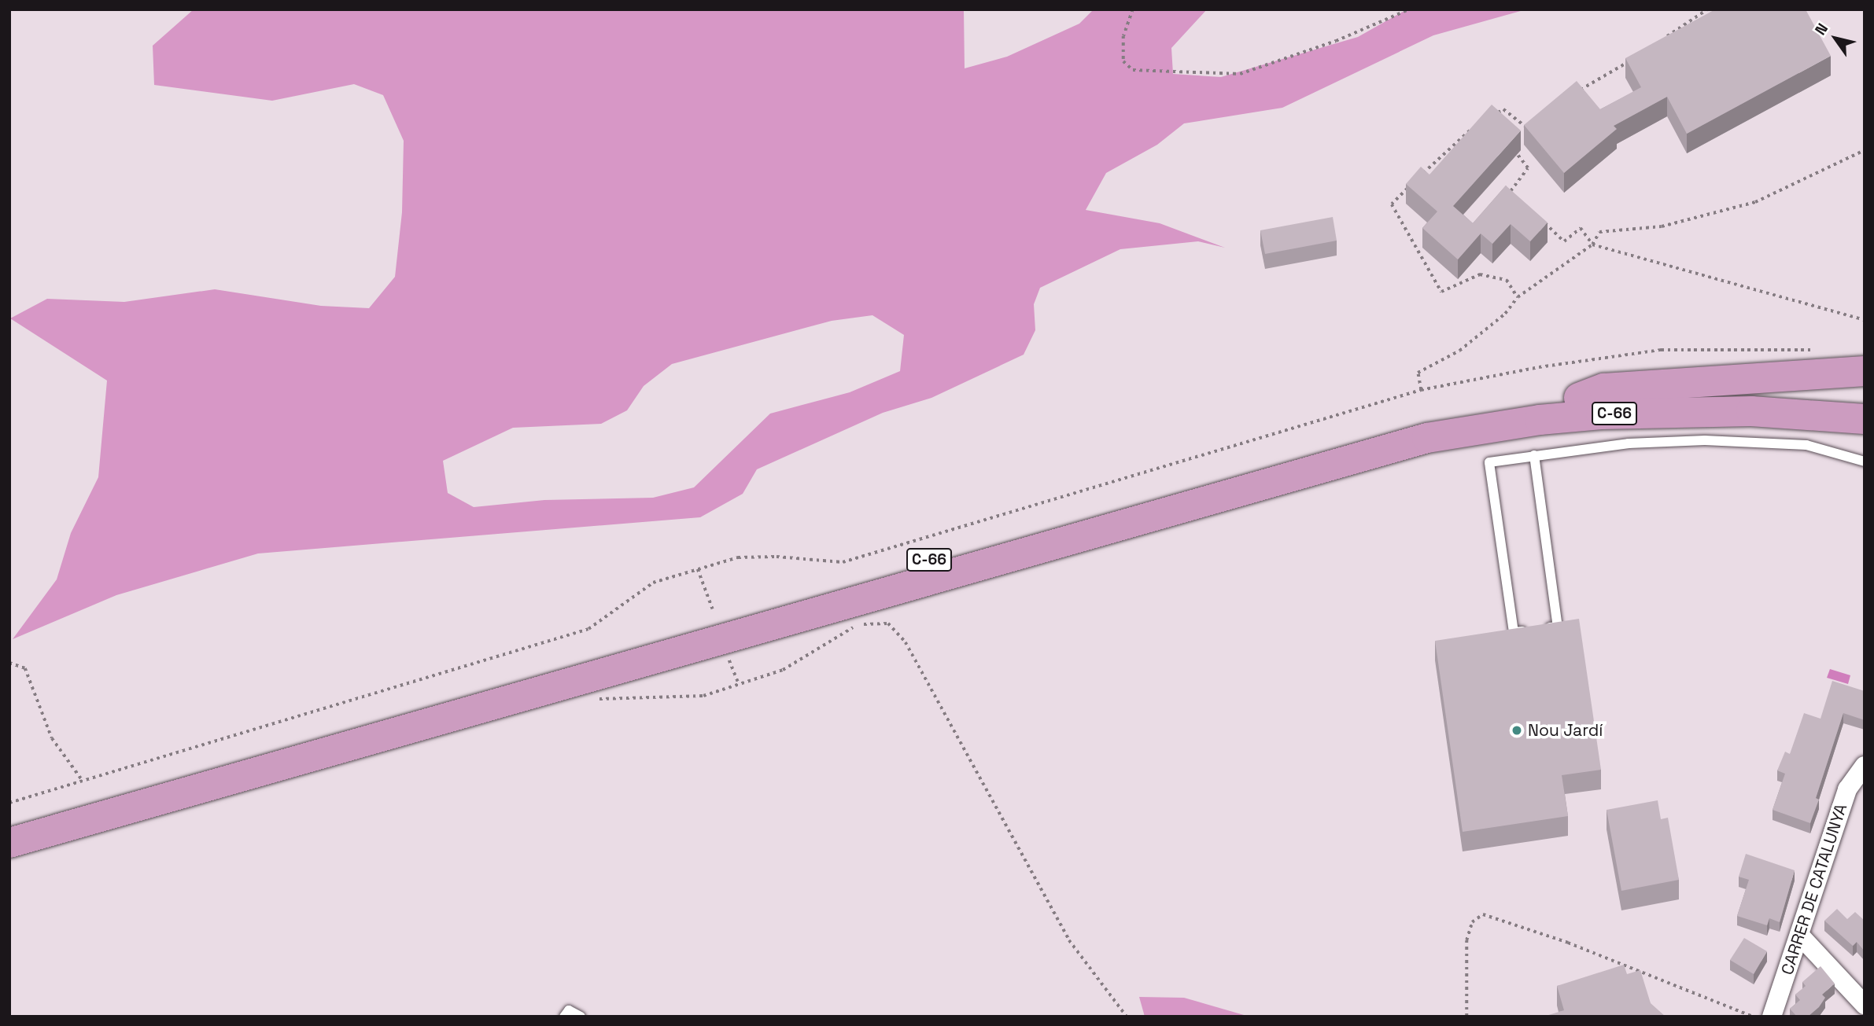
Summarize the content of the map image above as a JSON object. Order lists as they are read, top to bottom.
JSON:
{
  "streets": {
    "highway": ["C-66"],
    "street": ["CARRER DE CATALUNYA"]
  },
  "places": ["Nou Jardí"],
  "north": "top left"
}
